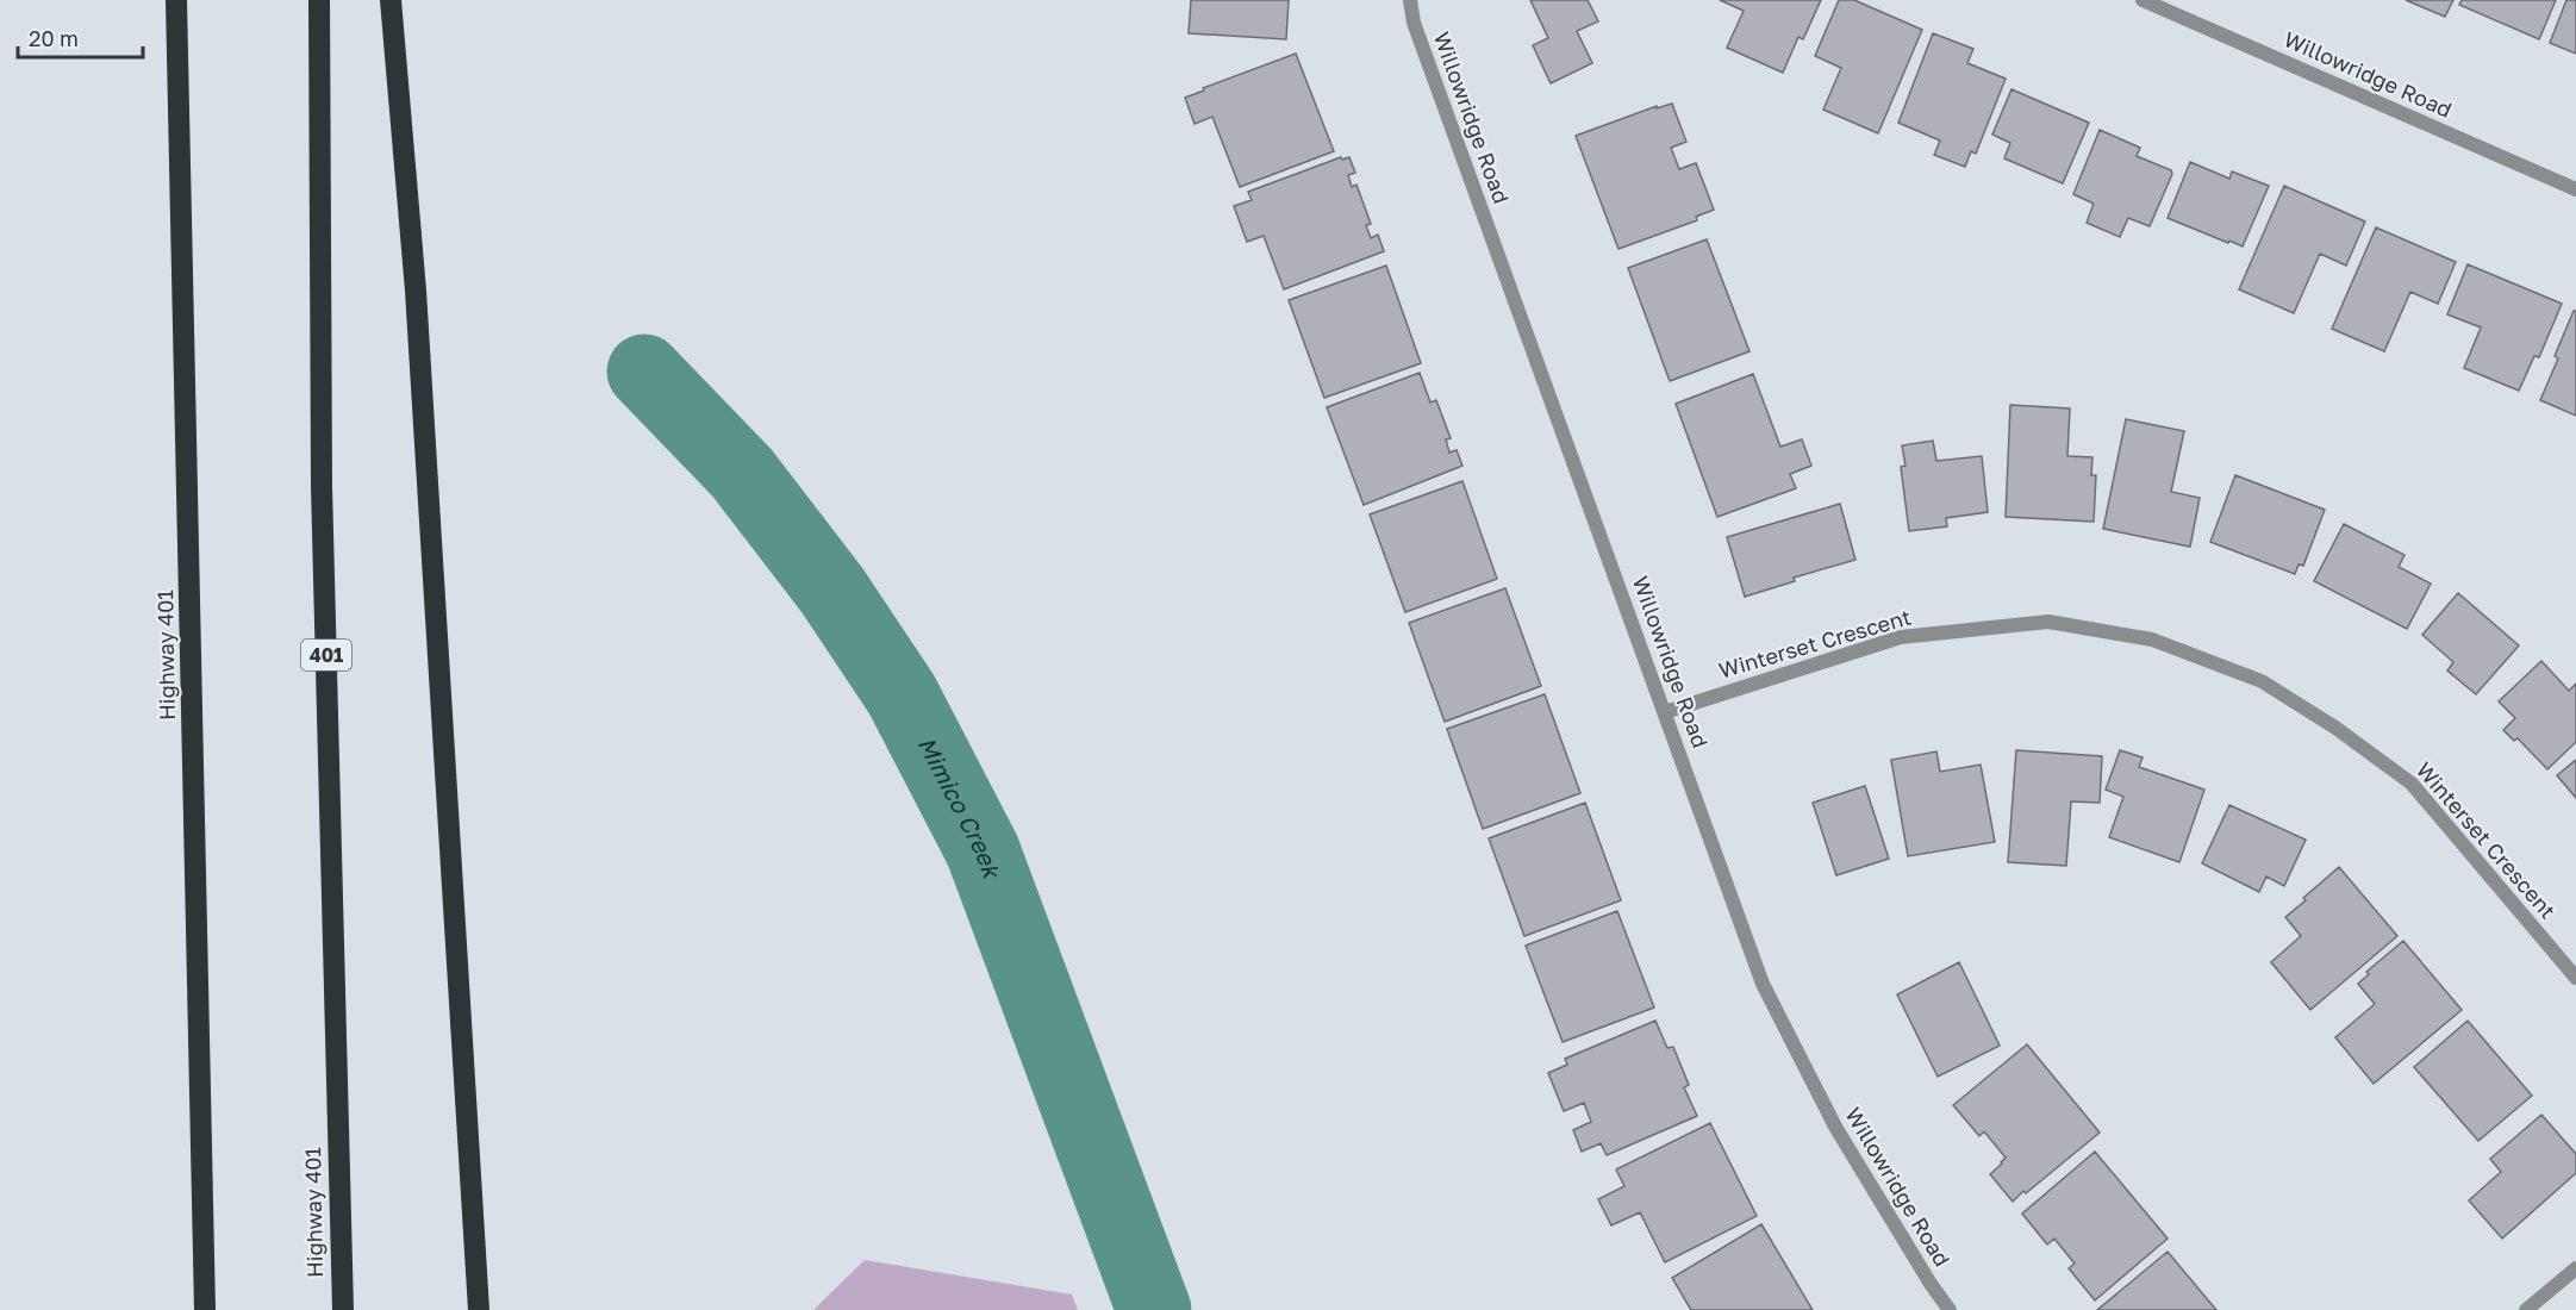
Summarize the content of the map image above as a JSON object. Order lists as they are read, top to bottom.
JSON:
{
  "streets": {
    "highway": ["Highway 401", "401"],
    "street": ["Willowridge Road", "Winterset Crescent"]
  },
  "crossings": [
    ["Willowridge Road", "Winterset Crescent"]
  ],
  "water": ["Mimico Creek"],
  "scale_bar": "20 m"
}
